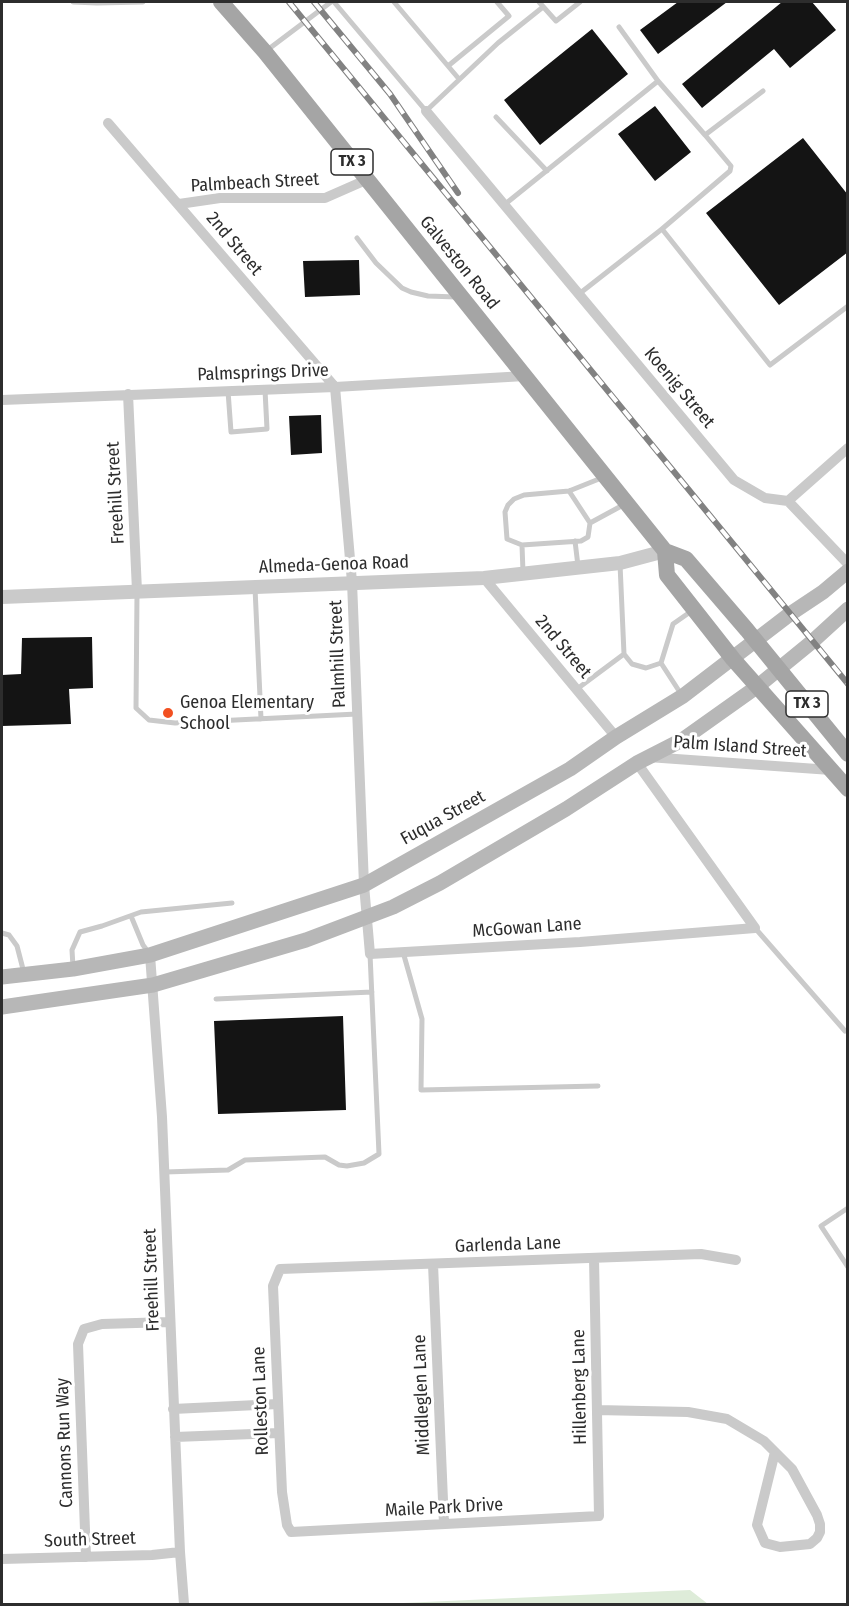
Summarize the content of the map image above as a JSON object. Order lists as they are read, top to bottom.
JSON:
{
  "streets": {
    "main road": ["TX 3", "Galveston Road", "Fuqua Street"],
    "street": [
      "Palmbeach Street",
      "2nd Street",
      "Palmsprings Drive",
      "Koenig Street",
      "Freehill Street",
      "Almeda-Genoa Road",
      "Palmhill Street",
      "Palm Island Street",
      "McGowan Lane",
      "Garlenda Lane",
      "Hillenberg Lane",
      "Middleglen Lane",
      "Rolleston Lane",
      "Cannons Run Way",
      "Maile Park Drive",
      "South Street"
    ]
  },
  "crossings": [
    ["Palmbeach Street", "2nd Street"],
    ["Palmbeach Street", "Galveston Road"],
    ["2nd Street", "Palmsprings Drive"],
    ["2nd Street", "Almeda-Genoa Road"],
    ["2nd Street", "Palmhill Street"],
    ["2nd Street", "Fuqua Street"],
    ["Galveston Road", "Palmsprings Drive"],
    ["Galveston Road", "Almeda-Genoa Road"],
    ["Galveston Road", "Palm Island Street"],
    ["Galveston Road", "Fuqua Street"],
    ["Palmsprings Drive", "Freehill Street"],
    ["Palmsprings Drive", "Palmhill Street"],
    ["Freehill Street", "Almeda-Genoa Road"],
    ["Freehill Street", "Fuqua Street"],
    ["Freehill Street", "Cannons Run Way"],
    ["Freehill Street", "South Street"],
    ["Almeda-Genoa Road", "Palmhill Street"],
    ["Palmhill Street", "Fuqua Street"],
    ["Garlenda Lane", "Hillenberg Lane"],
    ["Garlenda Lane", "Middleglen Lane"],
    ["Garlenda Lane", "Rolleston Lane"],
    ["Hillenberg Lane", "Maile Park Drive"],
    ["Middleglen Lane", "Maile Park Drive"],
    ["Rolleston Lane", "Maile Park Drive"],
    ["Cannons Run Way", "South Street"]
  ],
  "places": ["Genoa Elementary School"]
}
